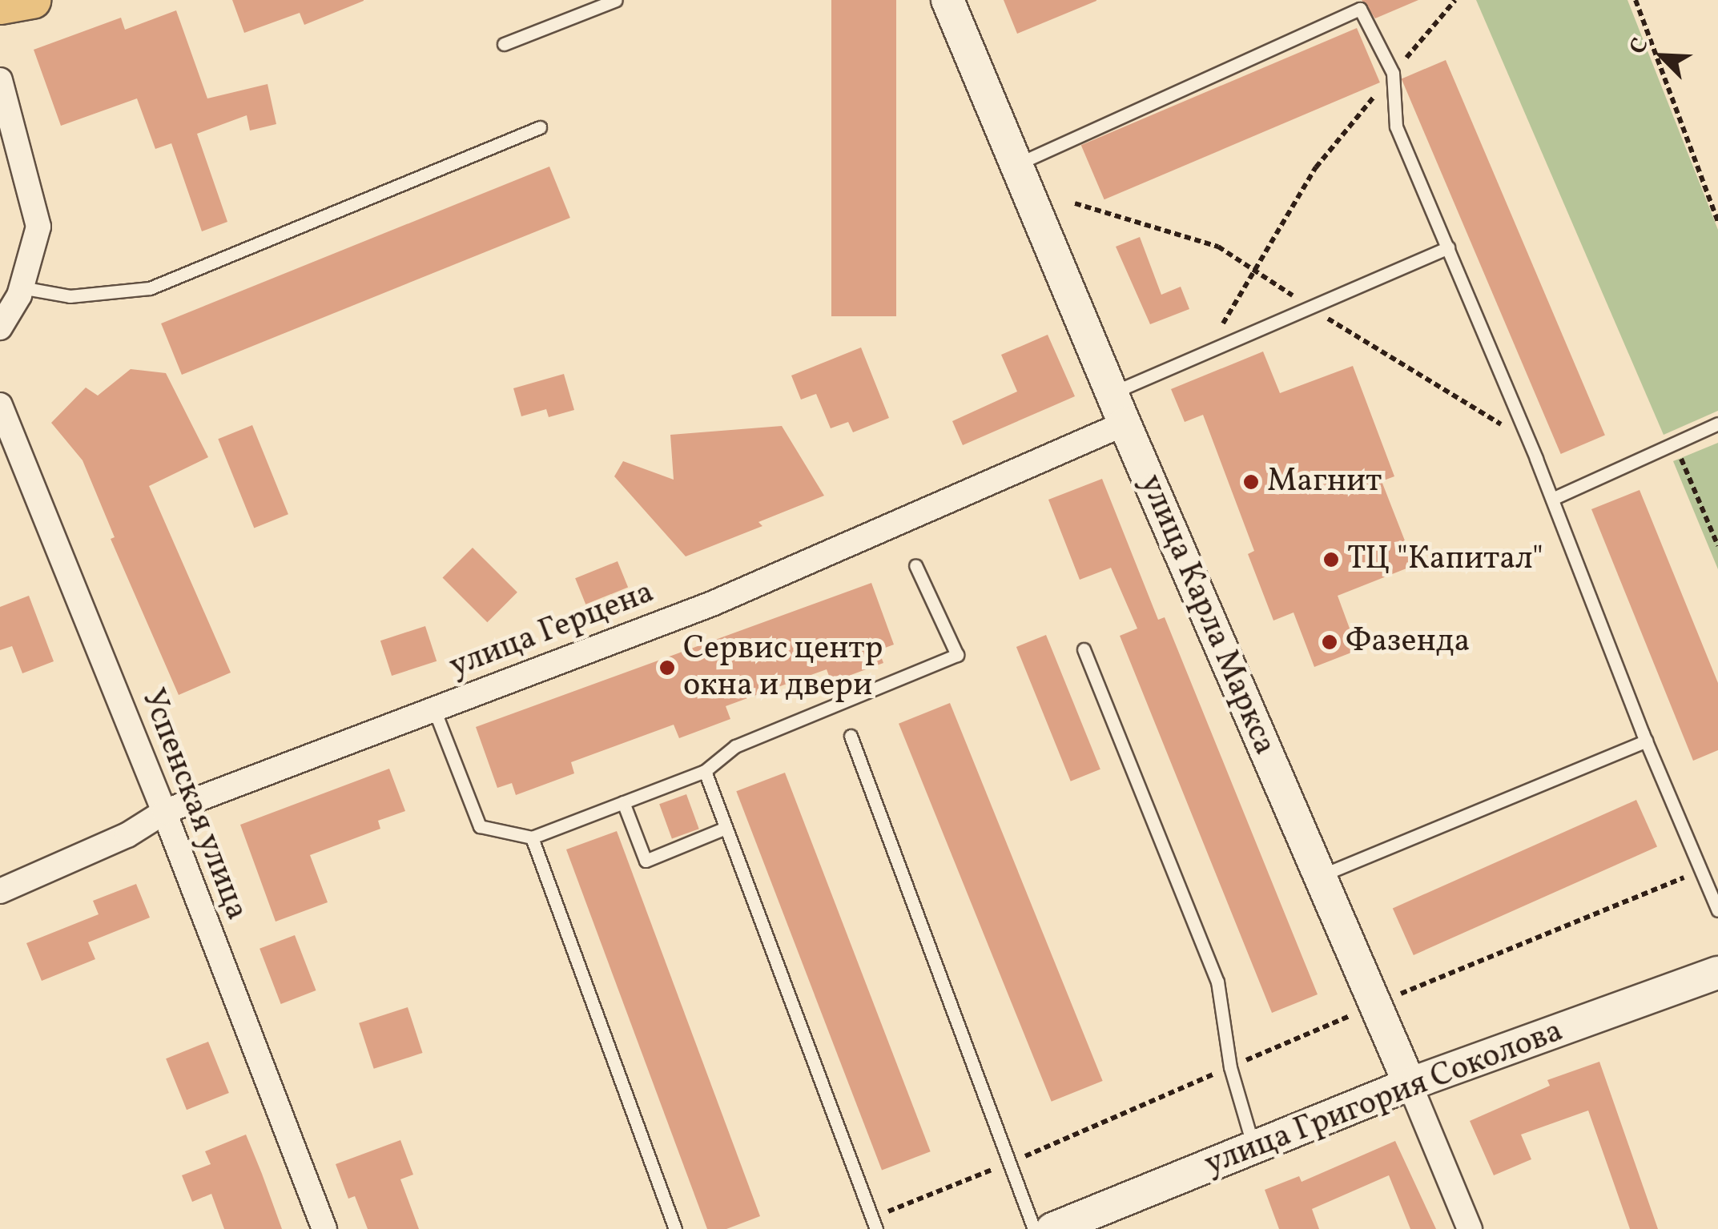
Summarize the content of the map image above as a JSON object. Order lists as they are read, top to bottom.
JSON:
{
  "streets": {
    "main road": ["улица Карла Маркса", "улица Григория Соколова"],
    "street": ["улица Герцена", "Успенская улица"]
  },
  "crossings": [
    ["улица Карла Маркса", "улица Герцена"],
    ["улица Карла Маркса", "улица Григория Соколова"],
    ["улица Герцена", "Успенская улица"]
  ],
  "places": [
    "Магнит",
    "ТЦ \"Капитал\"",
    "Фазенда",
    "Сервис центр окна и двери"
  ],
  "north": "top left"
}
